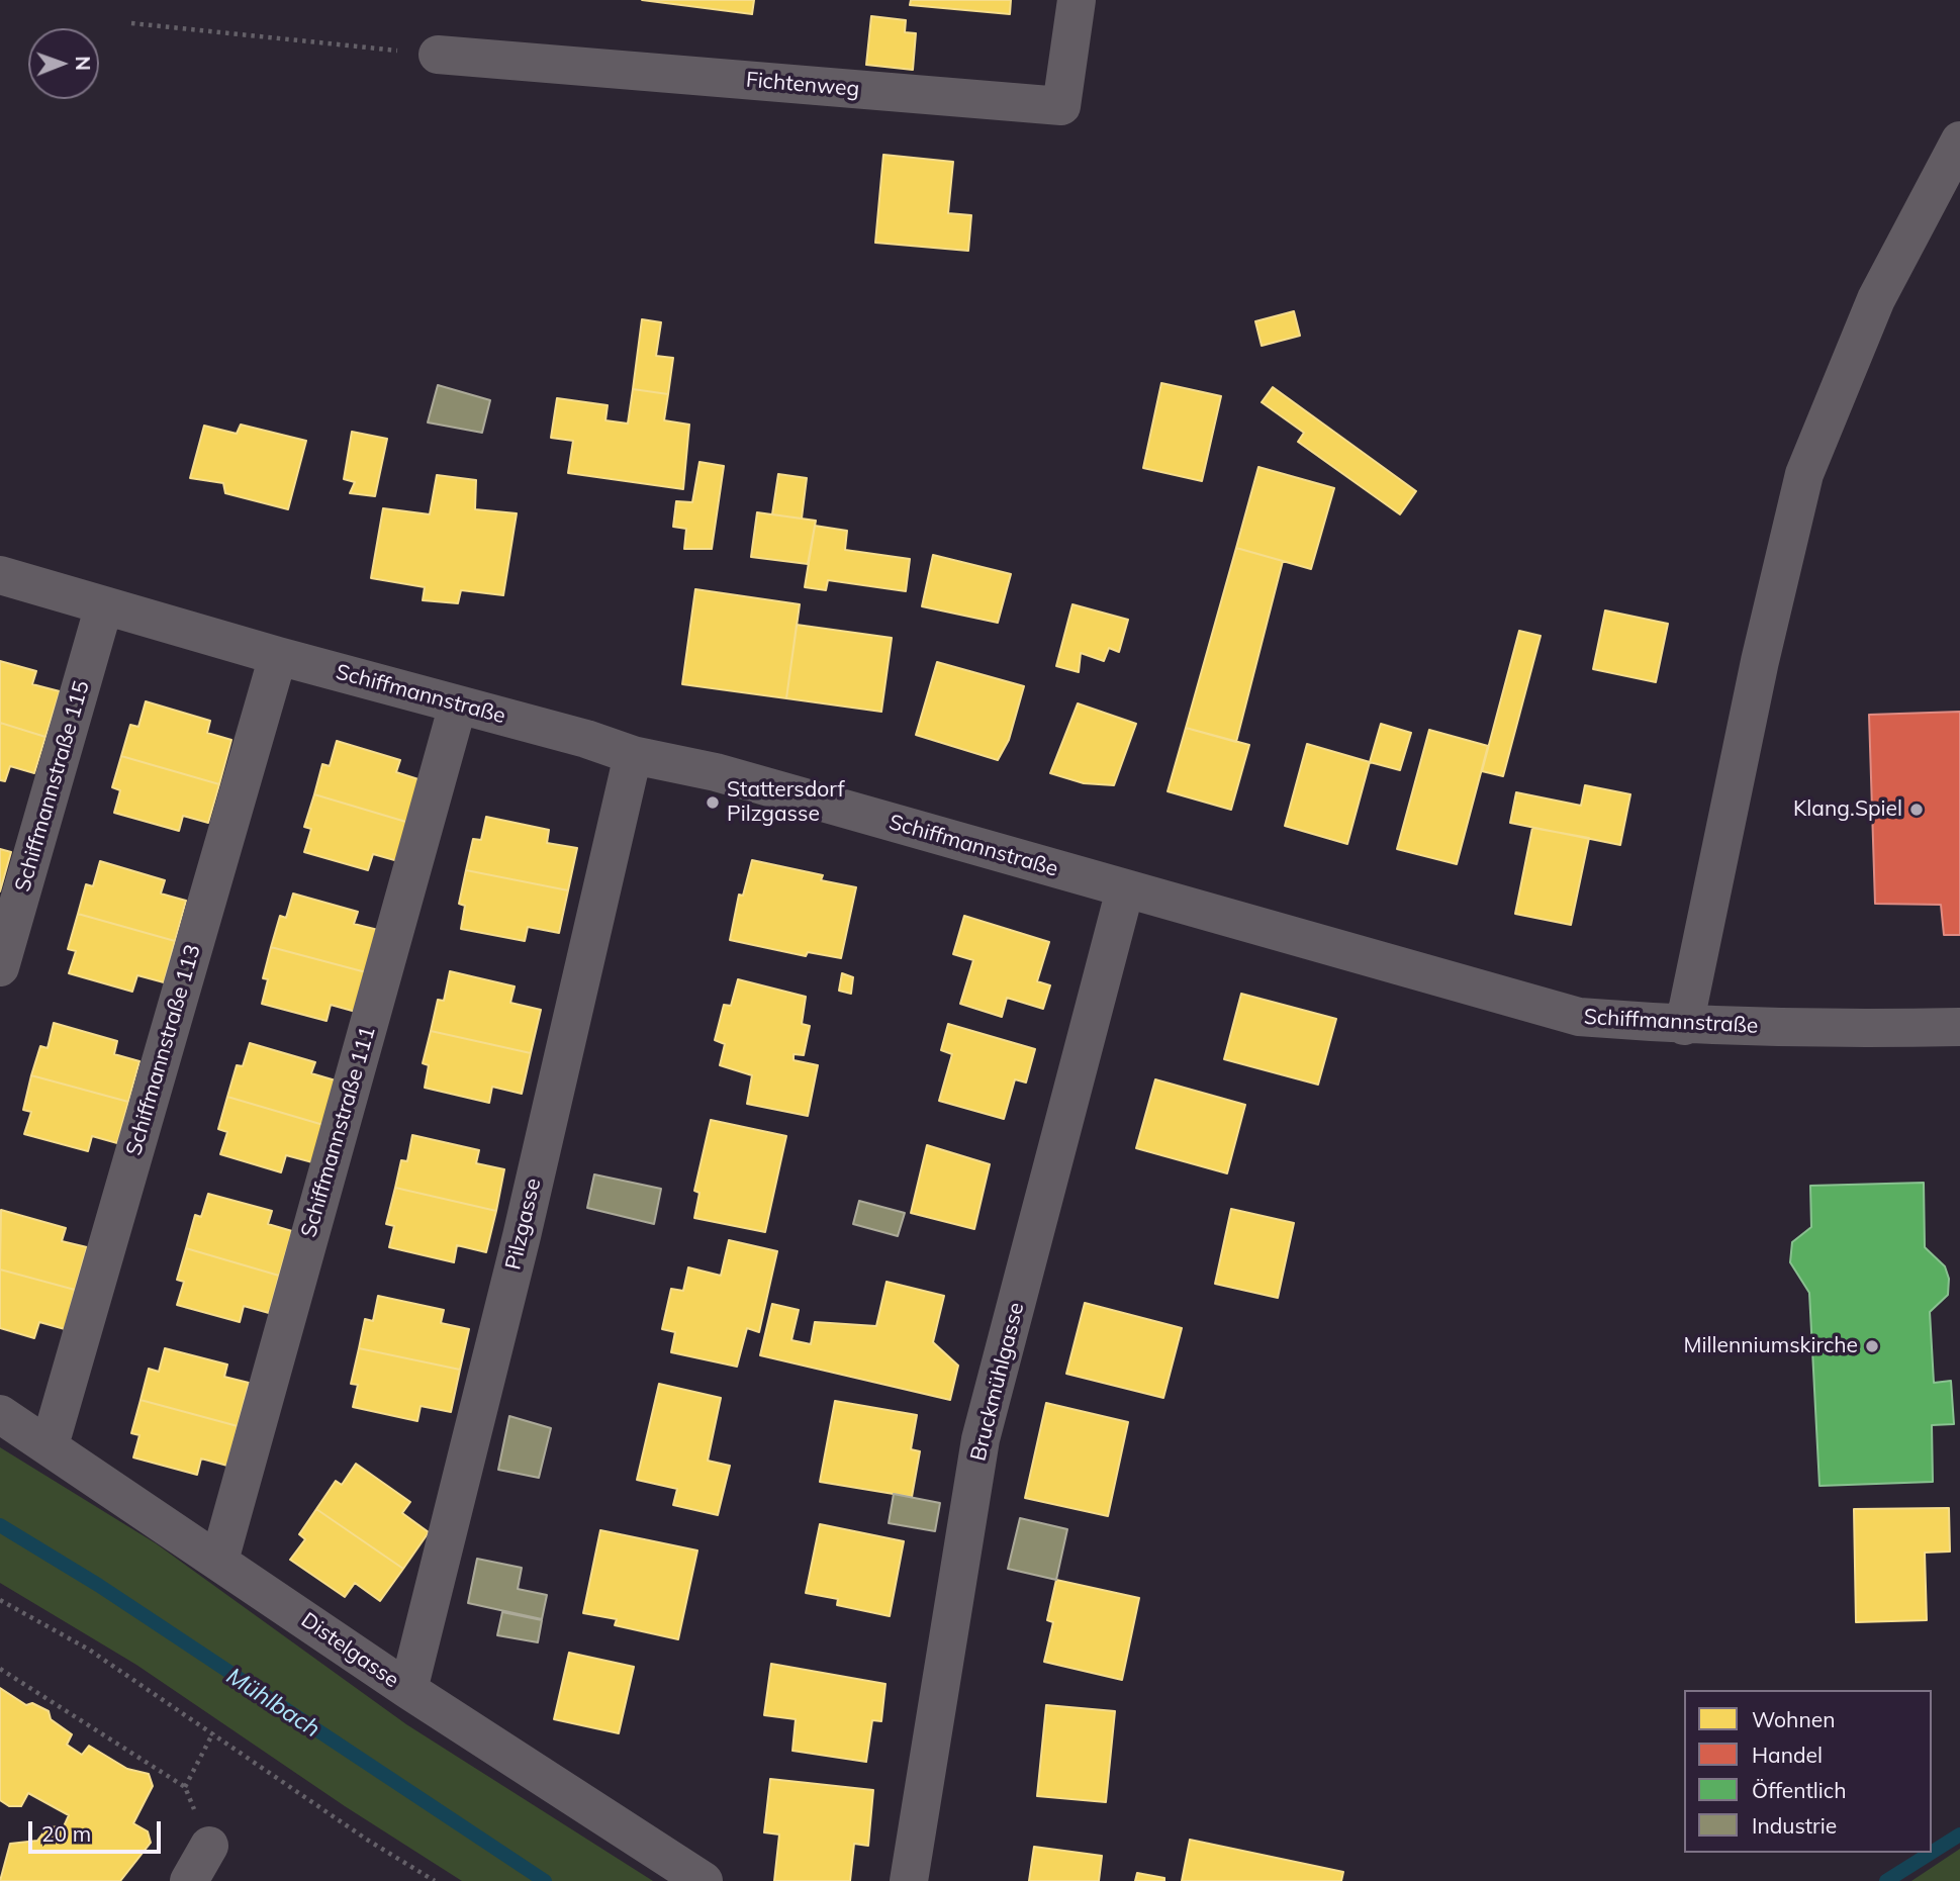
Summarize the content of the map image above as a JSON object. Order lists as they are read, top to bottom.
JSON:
{
  "streets": {
    "street": [
      "Fichtenweg",
      "Schiffmannstraße",
      "Schiffmannstraße 115",
      "Schiffmannstraße 113",
      "Schiffmannstraße 111",
      "Pilzgasse",
      "Bruckmühlgasse",
      "Distelgasse"
    ]
  },
  "crossings": [
    ["Schiffmannstraße", "Schiffmannstraße 115"],
    ["Schiffmannstraße", "Schiffmannstraße 113"],
    ["Schiffmannstraße", "Schiffmannstraße 111"],
    ["Schiffmannstraße", "Pilzgasse"],
    ["Schiffmannstraße", "Bruckmühlgasse"],
    ["Schiffmannstraße 113", "Distelgasse"],
    ["Schiffmannstraße 111", "Distelgasse"],
    ["Pilzgasse", "Distelgasse"]
  ],
  "water": ["Mühlbach"],
  "places": ["Stattersdorf Pilzgasse", "Klang.Spiel", "Millenniumskirche"],
  "legend": [
    "Wohnen",
    "Handel",
    "Öffentlich",
    "Industrie"
  ],
  "scale_bar": "20 m",
  "north": "right"
}
